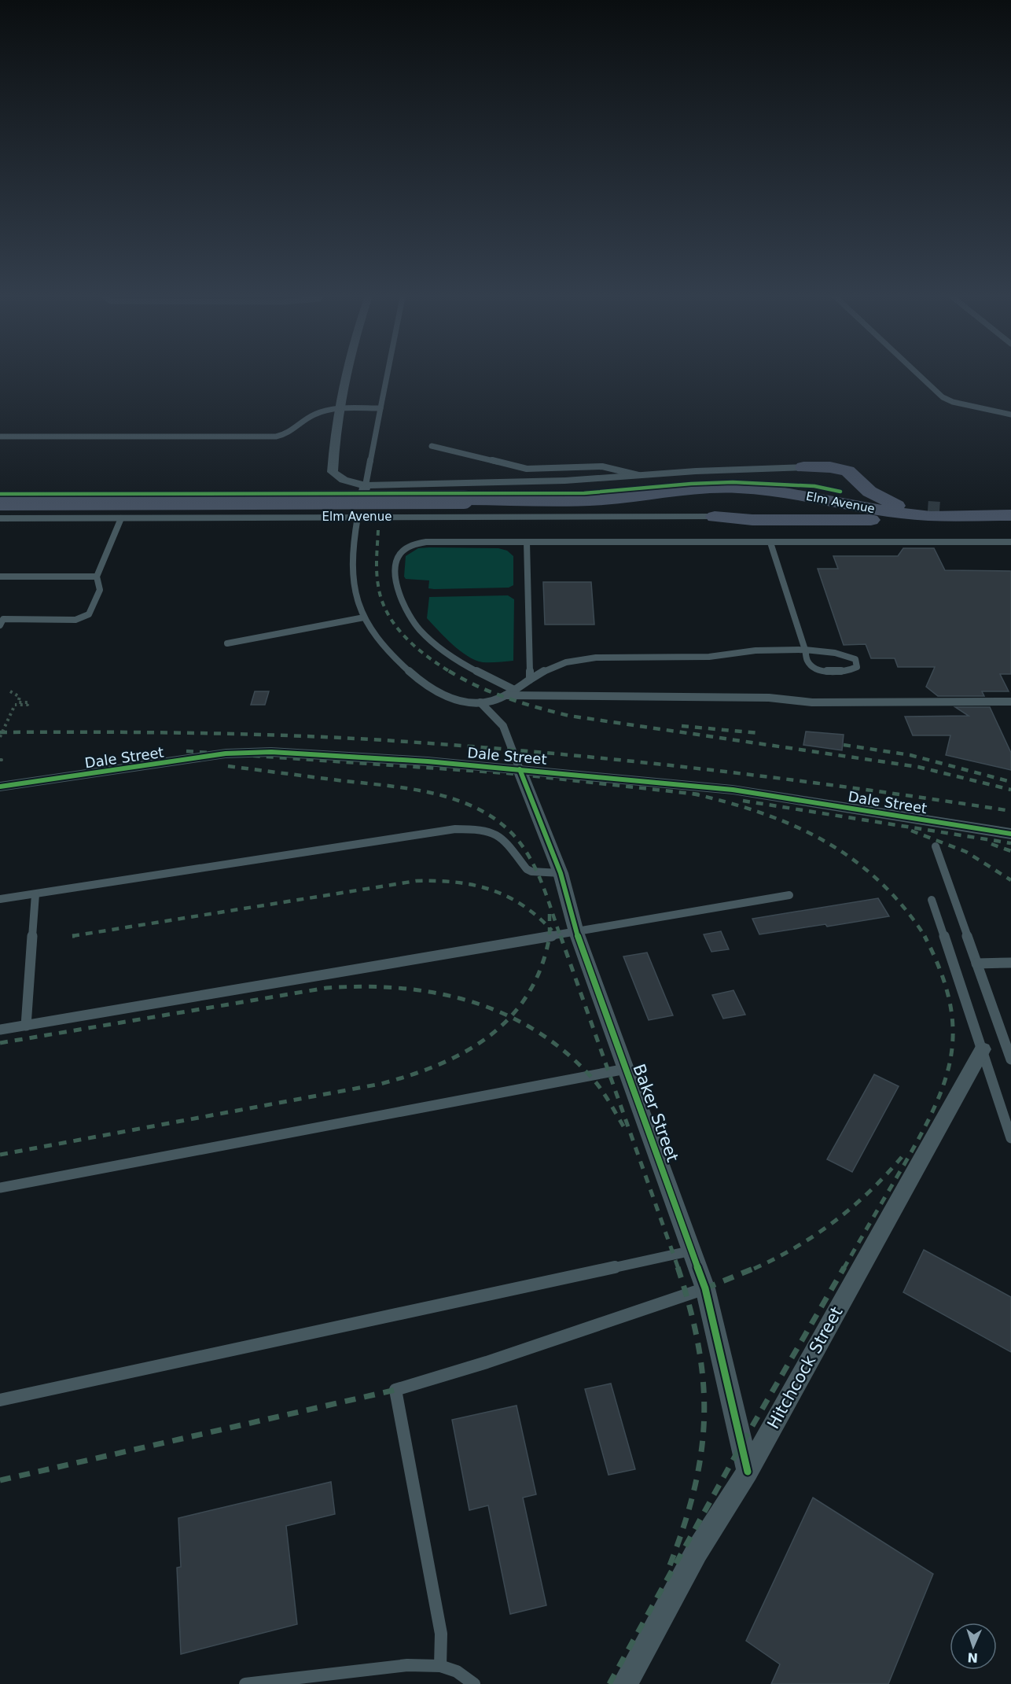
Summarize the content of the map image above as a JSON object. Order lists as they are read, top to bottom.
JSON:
{
  "streets": {
    "main road": ["Elm Avenue"],
    "street": ["Dale Street", "Baker Street", "Hitchcock Street"]
  },
  "crossings": [
    ["Dale Street", "Baker Street"],
    ["Baker Street", "Hitchcock Street"]
  ],
  "north": "bottom"
}
